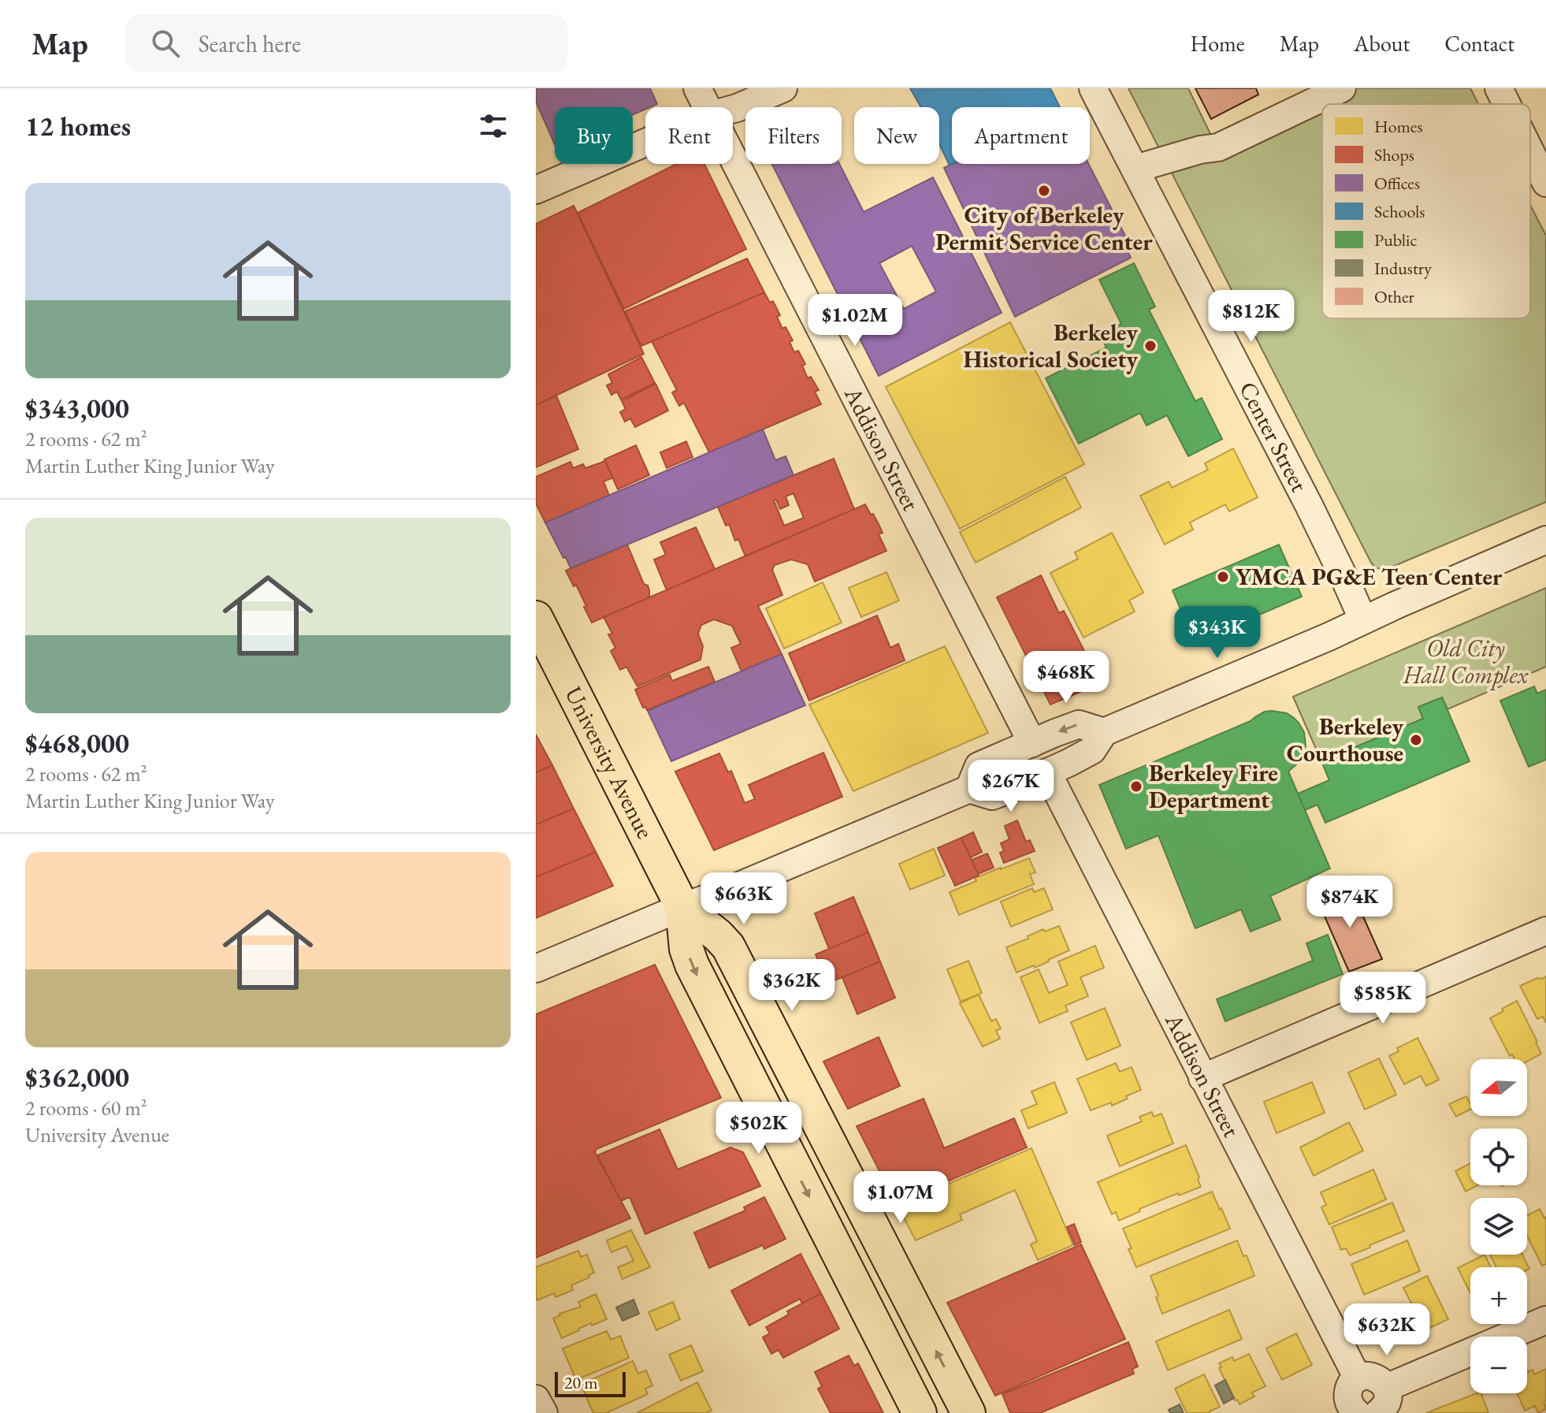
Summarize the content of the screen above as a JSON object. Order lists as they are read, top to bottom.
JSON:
{
  "streets": {
    "main road": ["University Avenue"],
    "street": ["Center Street", "Addison Street"]
  },
  "parks": ["Old City Hall Complex"],
  "places": [
    "City of Berkeley Permit Service Center",
    "Berkeley Historical Society",
    "YMCA PG&E Teen Center",
    "Berkeley Courthouse",
    "Berkeley Fire Department"
  ],
  "legend": [
    "Homes",
    "Shops",
    "Offices",
    "Schools",
    "Public",
    "Industry",
    "Other"
  ],
  "scale_bar": "20 m",
  "north": "left",
  "page": {
    "header": "Map",
    "search": "Search here",
    "nav": [
      "Home",
      "Map",
      "About",
      "Contact"
    ],
    "heading": "12 homes",
    "chip": [
      "Buy",
      "Rent",
      "Filters",
      "New",
      "Apartment"
    ],
    "list": [
      {
        "name": "$343,000",
        "note": "2 rooms · 62 m² · Martin Luther King Junior Way"
      },
      {
        "name": "$468,000",
        "note": "2 rooms · 62 m² · Martin Luther King Junior Way"
      },
      {
        "name": "$362,000",
        "note": "2 rooms · 60 m² · University Avenue"
      }
    ],
    "price": [
      "$812K",
      "$1.02M",
      "$343K",
      "$468K",
      "$267K",
      "$663K",
      "$874K",
      "$362K",
      "$585K",
      "$502K",
      "$1.07M",
      "$632K"
    ],
    "map_buttons": ["+", "−"],
    "scale": "20 m"
  }
}
